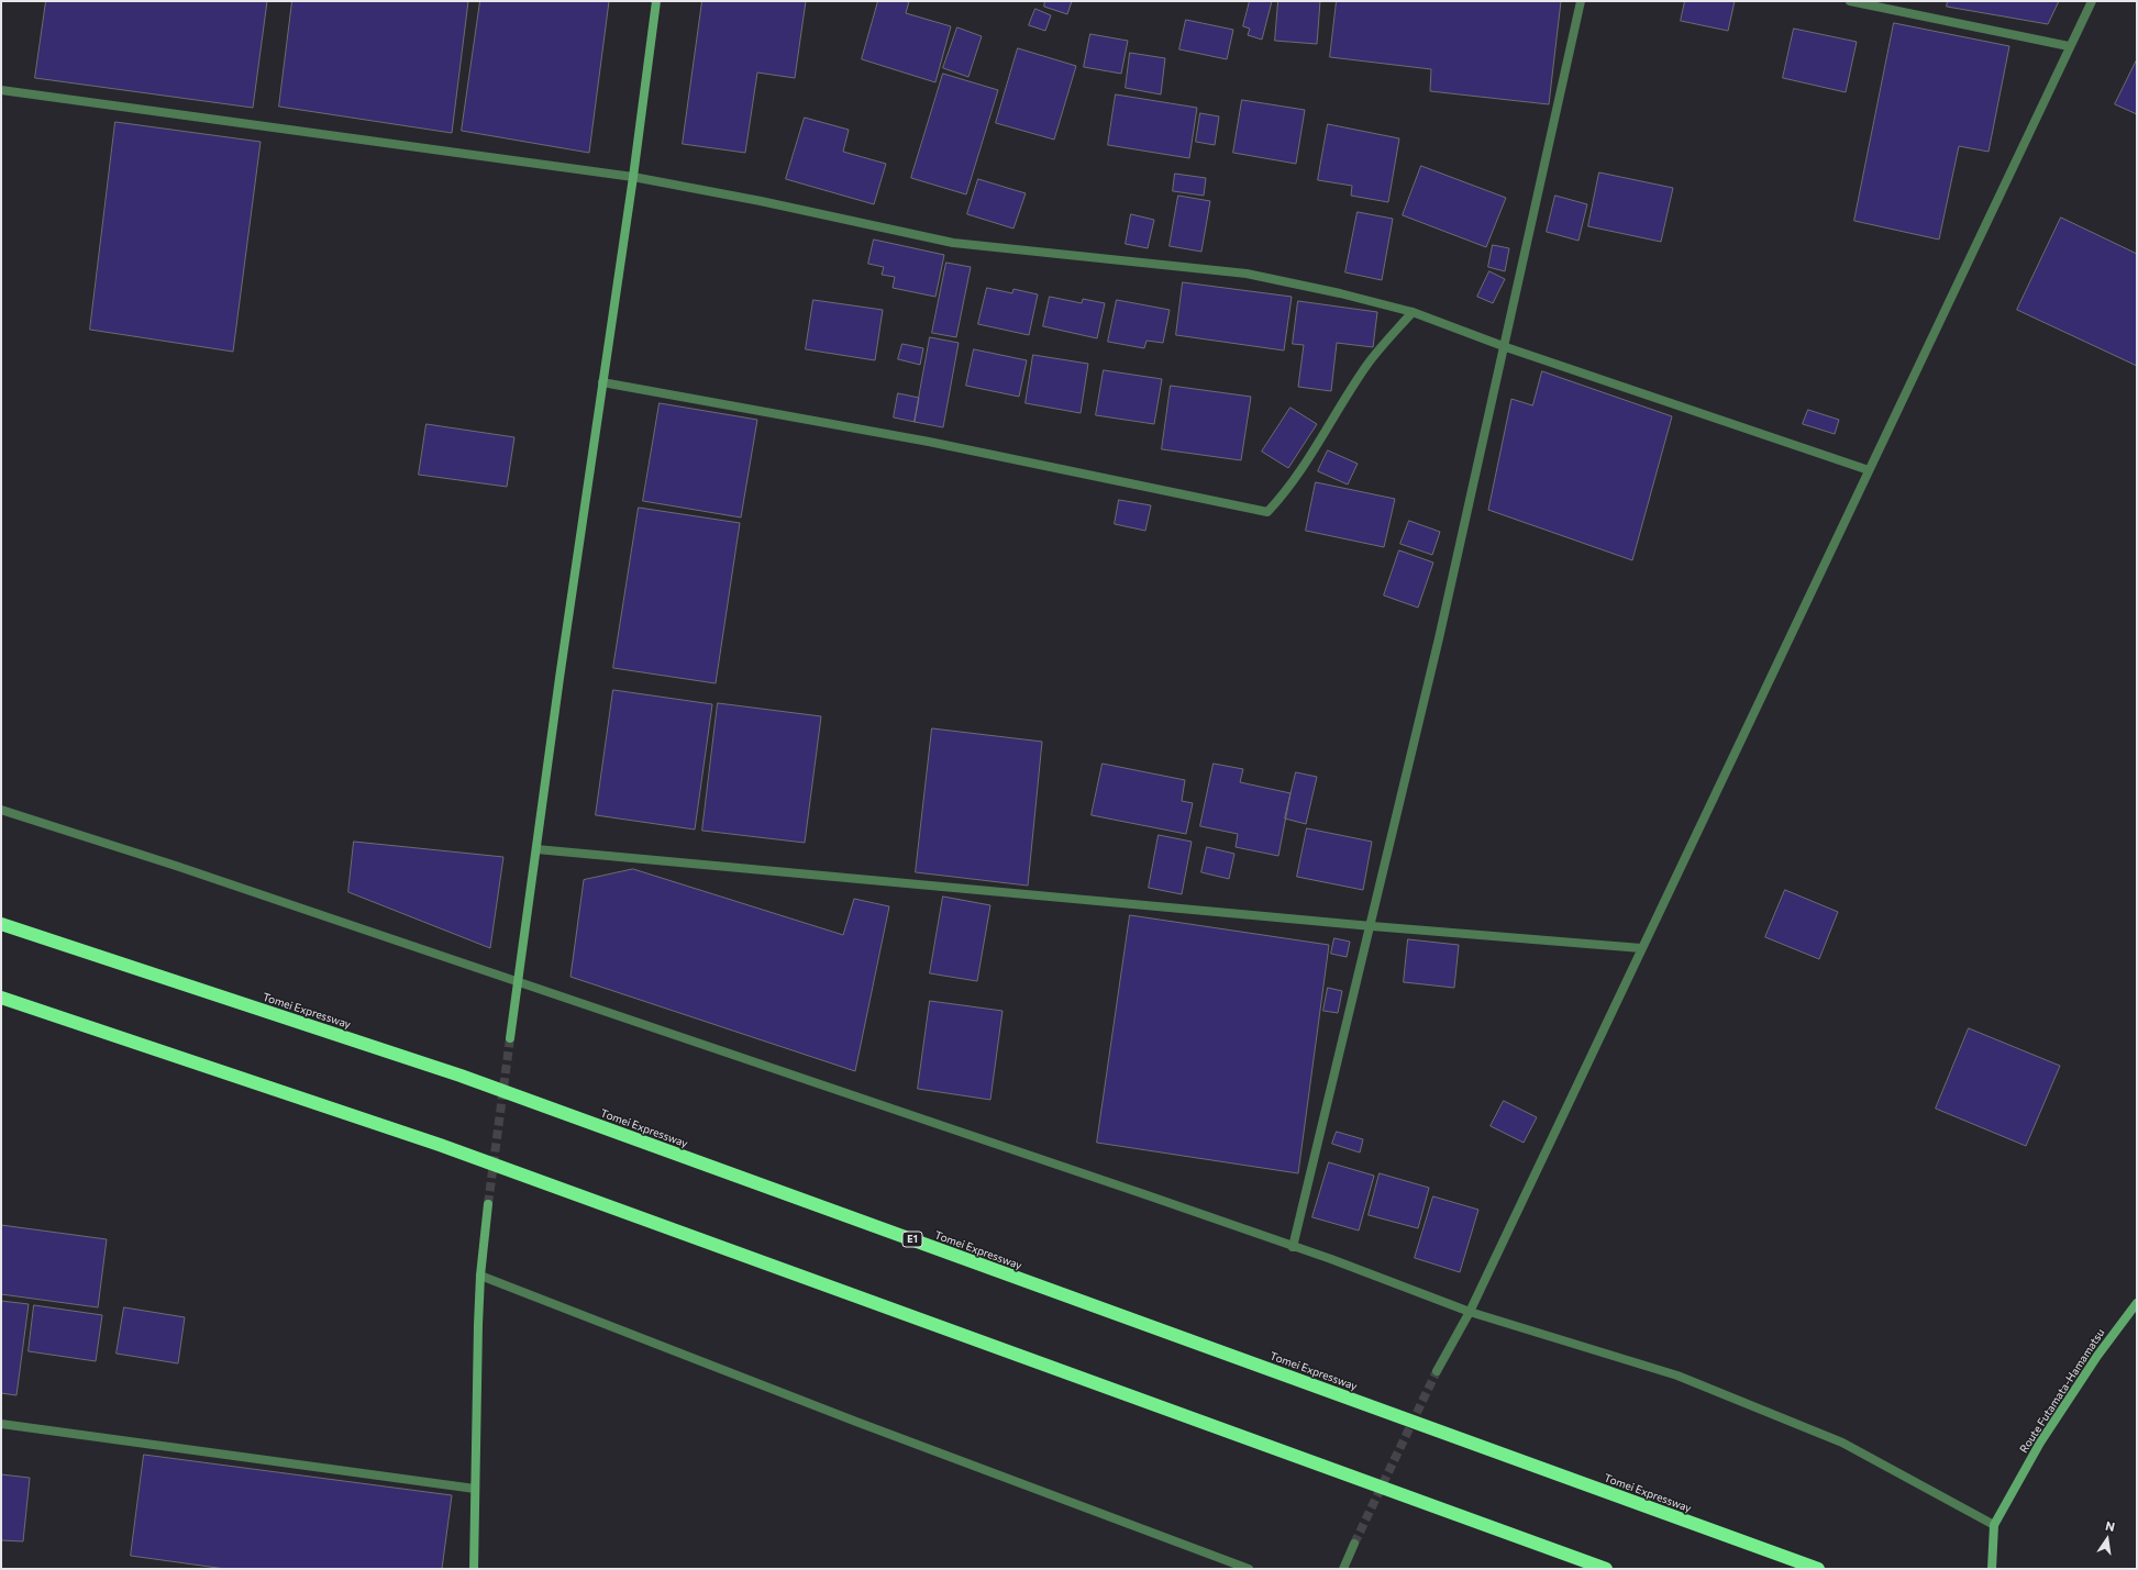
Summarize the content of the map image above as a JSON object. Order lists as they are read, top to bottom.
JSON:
{
  "streets": {
    "highway": ["Tomei Expressway", "E1"],
    "street": ["Route Futamata-Hamamatsu"]
  },
  "north": "top"
}
